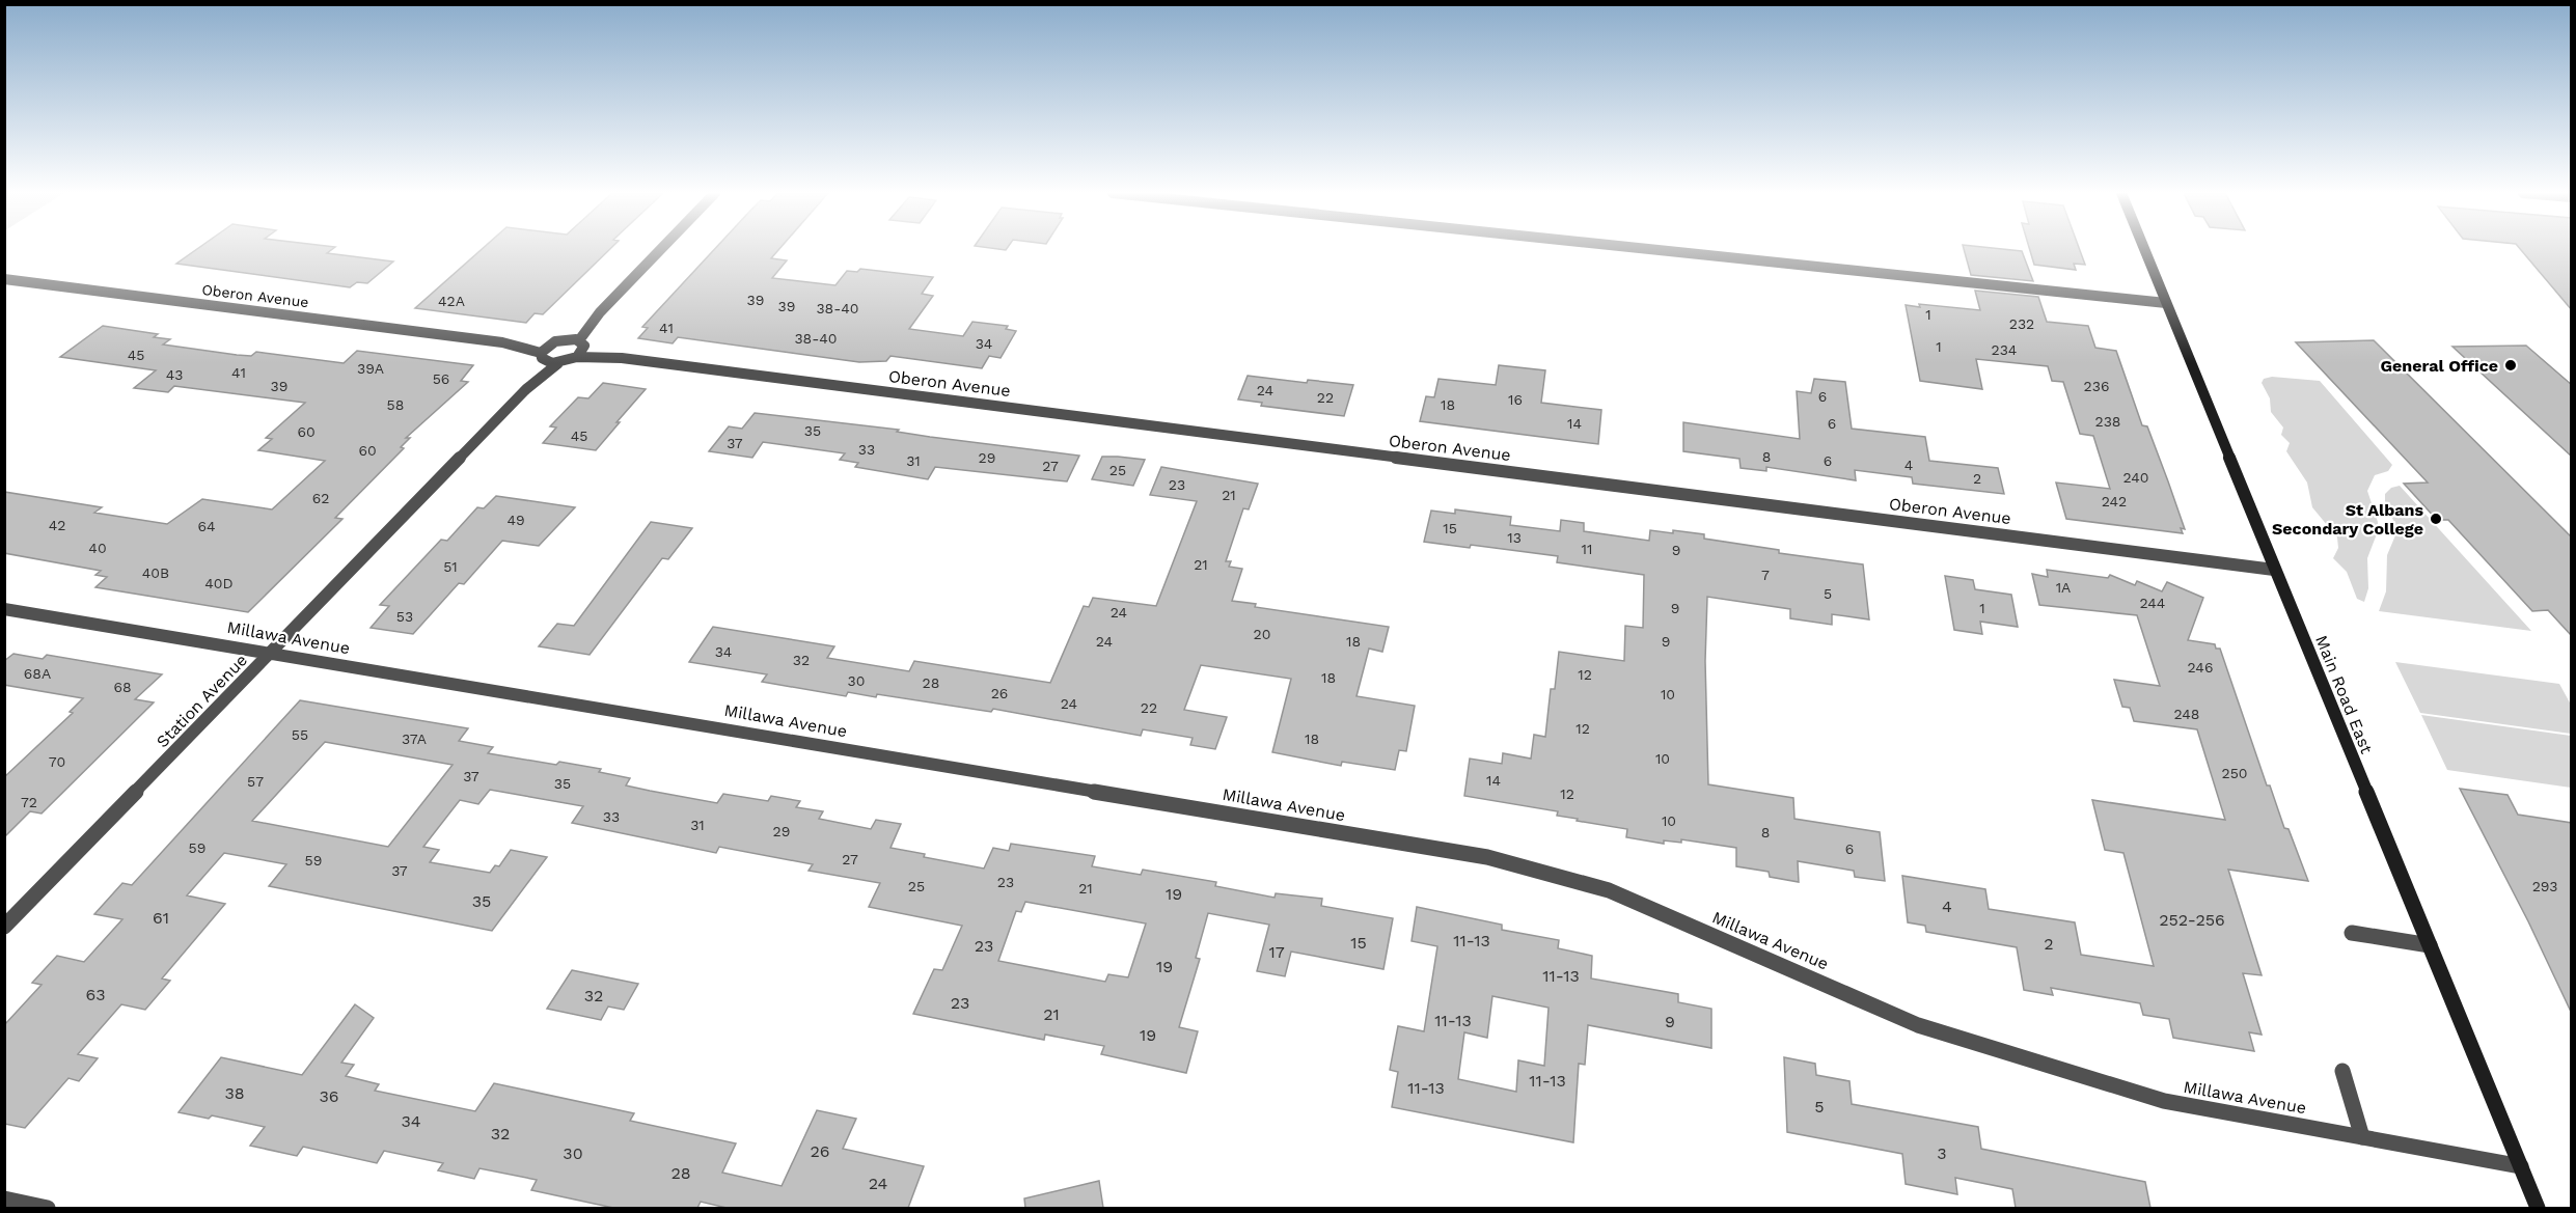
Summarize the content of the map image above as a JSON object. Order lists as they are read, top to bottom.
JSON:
{
  "streets": {
    "main road": ["Main Road East"],
    "street": ["Oberon Avenue", "Millawa Avenue", "Station Avenue"]
  },
  "crossings": [
    ["Oberon Avenue", "Main Road East"],
    ["Oberon Avenue", "Station Avenue"],
    ["Millawa Avenue", "Main Road East"],
    ["Millawa Avenue", "Station Avenue"]
  ],
  "places": ["General Office", "St Albans Secondary College"],
  "house_numbers": [
    "39",
    "42A",
    "39",
    "38-40",
    "1",
    "232",
    "41",
    "38-40",
    "34",
    "1",
    "234",
    "45",
    "39A",
    "41",
    "43",
    "56",
    "39",
    "236",
    "24",
    "6",
    "22",
    "16",
    "58",
    "18",
    "238",
    "14",
    "6",
    "35",
    "60",
    "45",
    "37",
    "33",
    "60",
    "8",
    "29",
    "31",
    "6",
    "4",
    "27",
    "25",
    "240",
    "2",
    "23",
    "21",
    "62",
    "242",
    "49",
    "42",
    "64",
    "15",
    "13",
    "40",
    "11",
    "9",
    "21",
    "51",
    "40B",
    "7",
    "40D",
    "1A",
    "5",
    "244",
    "9",
    "1",
    "24",
    "53",
    "20",
    "24",
    "18",
    "9",
    "34",
    "32",
    "246",
    "68A",
    "12",
    "18",
    "30",
    "28",
    "68",
    "26",
    "10",
    "24",
    "22",
    "248",
    "12",
    "55",
    "37A",
    "18",
    "10",
    "70",
    "250",
    "37",
    "14",
    "57",
    "35",
    "12",
    "72",
    "33",
    "10",
    "31",
    "29",
    "8",
    "59",
    "6",
    "27",
    "59",
    "37",
    "23",
    "25",
    "293",
    "21",
    "19",
    "35",
    "4",
    "61",
    "252-256",
    "11-13",
    "15",
    "2",
    "23",
    "17",
    "19",
    "11-13",
    "63",
    "32",
    "23",
    "21",
    "11-13",
    "9",
    "19",
    "11-13",
    "11-13",
    "38",
    "36",
    "5",
    "34",
    "32",
    "26",
    "30",
    "3",
    "28",
    "24"
  ]
}
